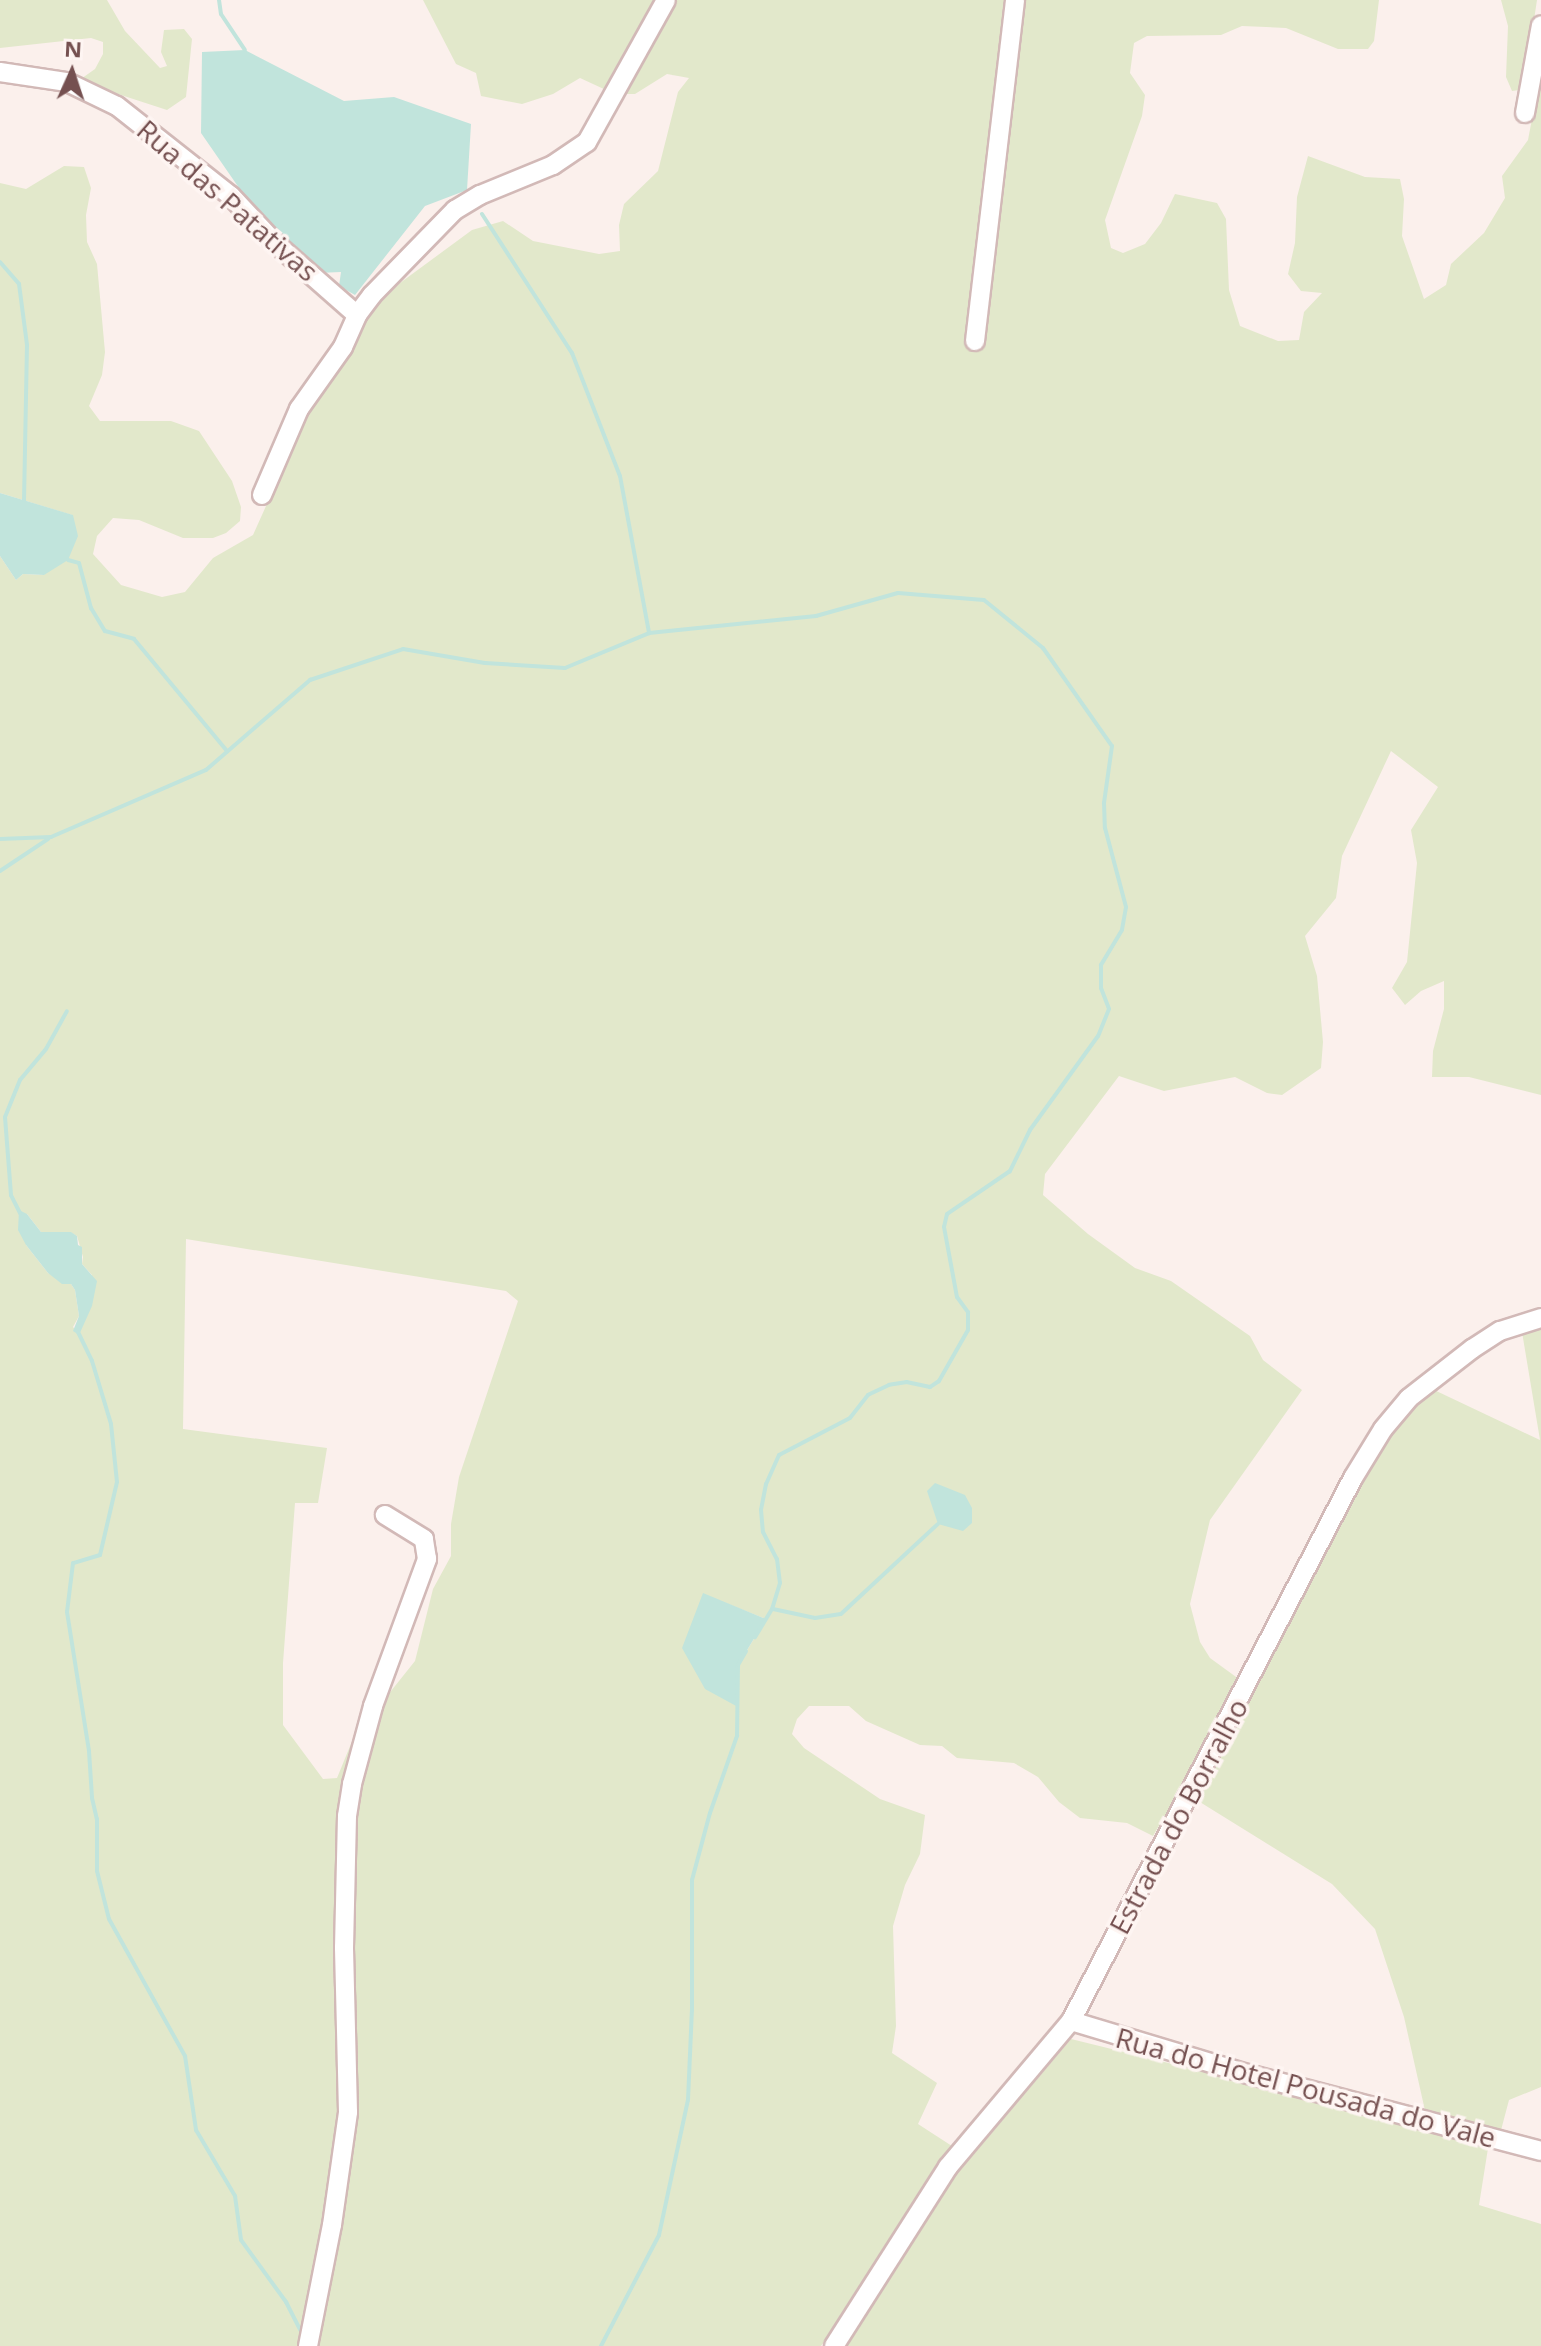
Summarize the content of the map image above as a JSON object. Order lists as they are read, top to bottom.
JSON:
{
  "streets": {
    "street": ["Rua das Patativas", "Estrada do Borralho", "Rua do Hotel Pousada do Vale"]
  },
  "crossings": [
    ["Estrada do Borralho", "Rua do Hotel Pousada do Vale"]
  ],
  "north": "top"
}
